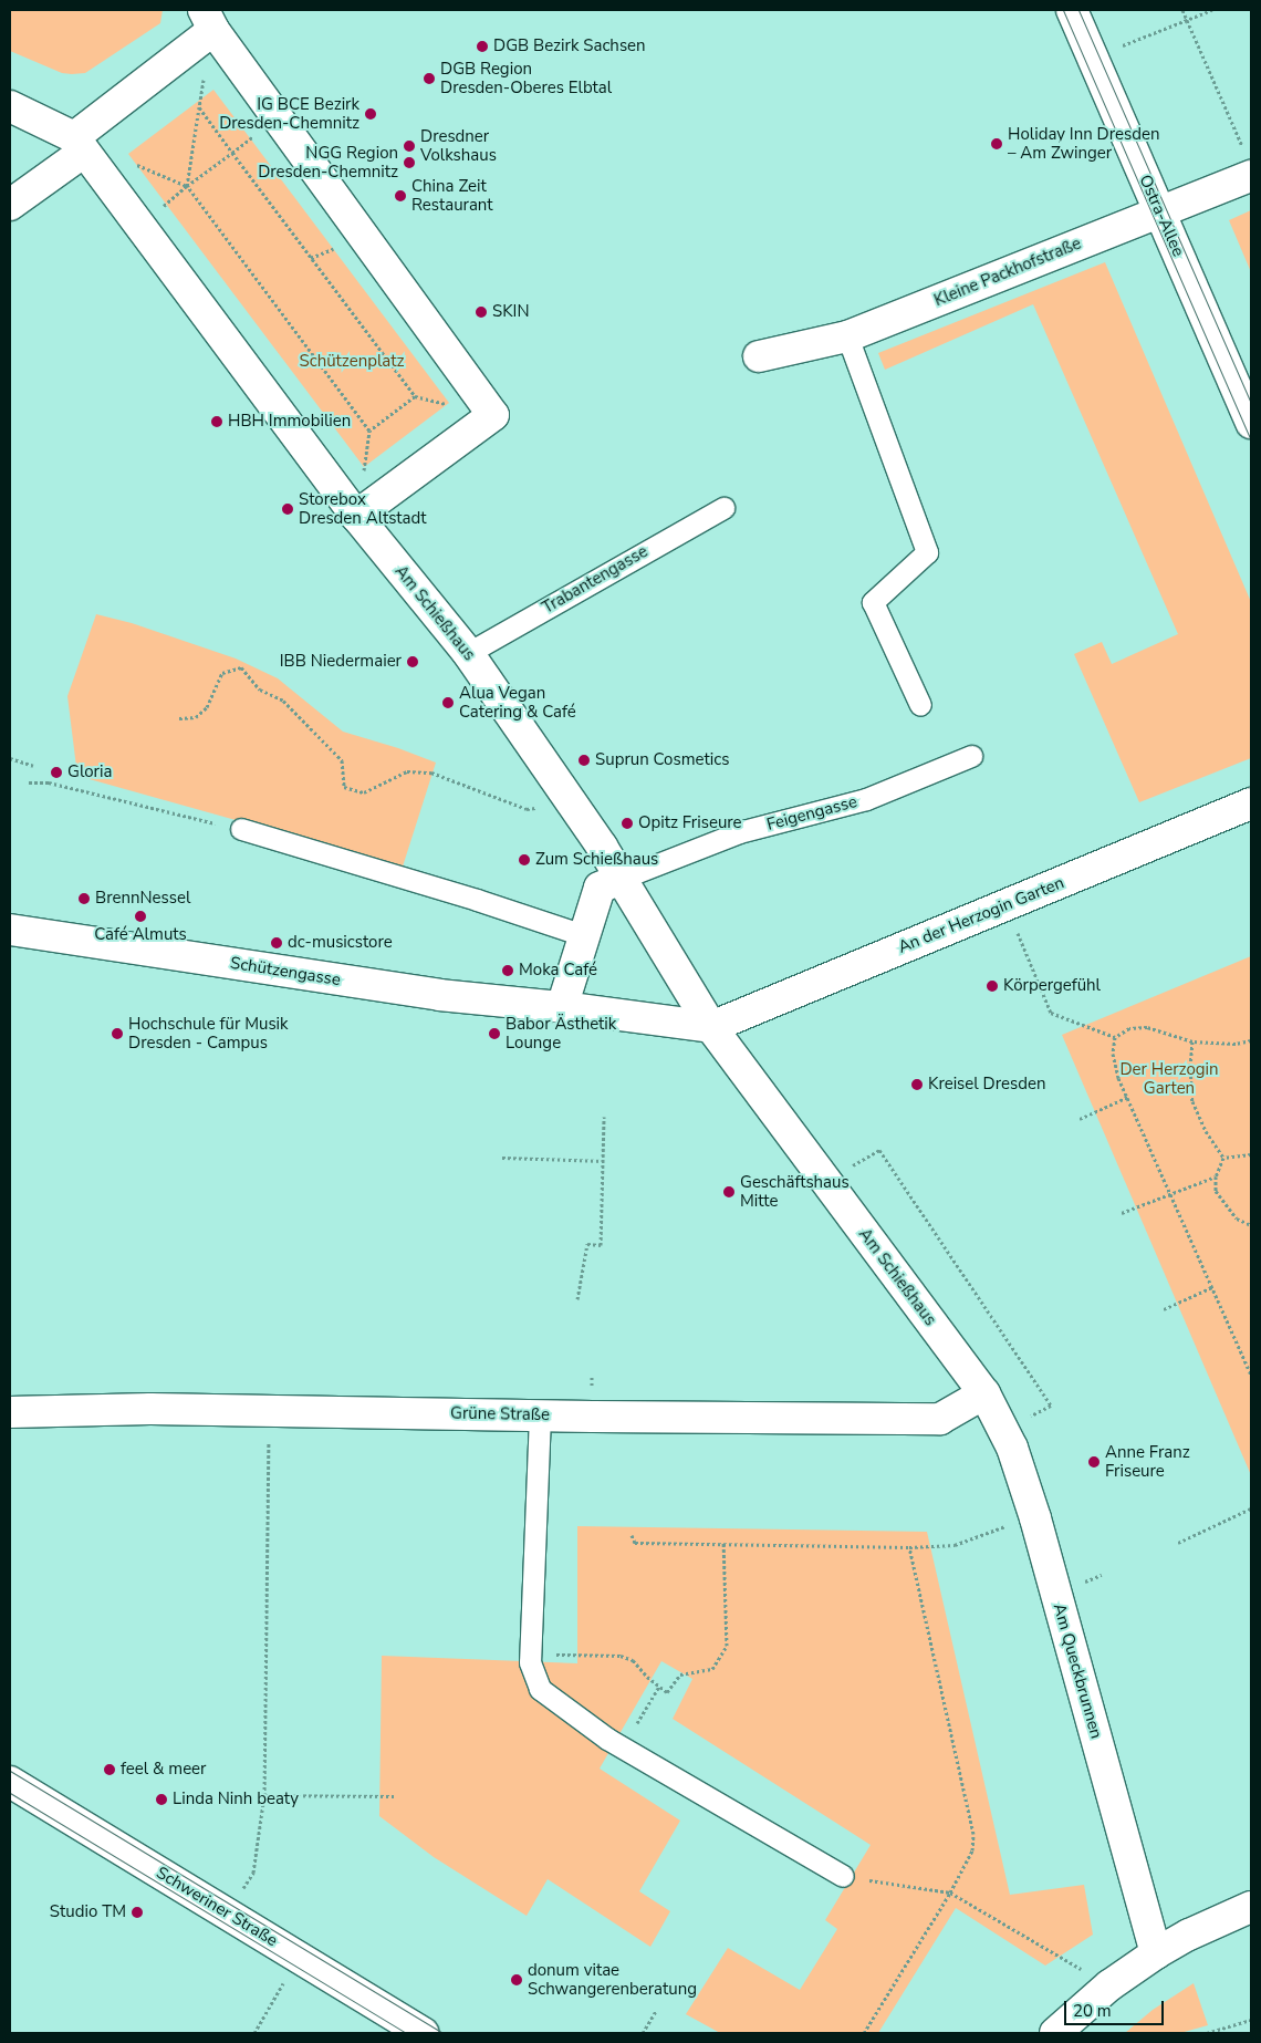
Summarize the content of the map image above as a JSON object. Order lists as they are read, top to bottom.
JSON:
{
  "streets": {
    "street": [
      "Ostra-Allee",
      "Kleine Packhofstraße",
      "Am Schießhaus",
      "An der Herzogin Garten",
      "Schützengasse",
      "Grüne Straße",
      "Am Queckbrunnen",
      "Schweriner Straße"
    ],
    "lane": ["Trabantengasse", "Feigengasse"]
  },
  "crossings": [
    ["Ostra-Allee", "Kleine Packhofstraße"],
    ["Trabantengasse", "Am Schießhaus"],
    ["Am Schießhaus", "Feigengasse"],
    ["Am Schießhaus", "An der Herzogin Garten"],
    ["Am Schießhaus", "Grüne Straße"],
    ["Am Schießhaus", "Am Queckbrunnen"],
    ["Grüne Straße", "Am Queckbrunnen"]
  ],
  "parks": ["Schützenplatz", "Der Herzogin Garten"],
  "places": [
    "DGB Bezirk Sachsen",
    "DGB Region Dresden-Oberes Elbtal",
    "IG BCE Bezirk Dresden-Chemnitz",
    "Holiday Inn Dresden – Am Zwinger",
    "Dresdner Volkshaus",
    "NGG Region Dresden-Chemnitz",
    "China Zeit Restaurant",
    "SKIN",
    "HBH Immobilien",
    "Storebox Dresden Altstadt",
    "IBB Niedermaier",
    "Alua Vegan Catering & Café",
    "Suprun Cosmetics",
    "Gloria",
    "Opitz Friseure",
    "Zum Schießhaus",
    "BrennNessel",
    "Café Almuts",
    "dc-musicstore",
    "Moka Café",
    "Körpergefühl",
    "Hochschule für Musik Dresden - Campus",
    "Babor Ästhetik Lounge",
    "Kreisel Dresden",
    "Geschäftshaus Mitte",
    "Anne Franz Friseure",
    "feel & meer",
    "Linda Ninh beaty",
    "Studio TM",
    "donum vitae Schwangerenberatung"
  ],
  "scale_bar": "20 m"
}
